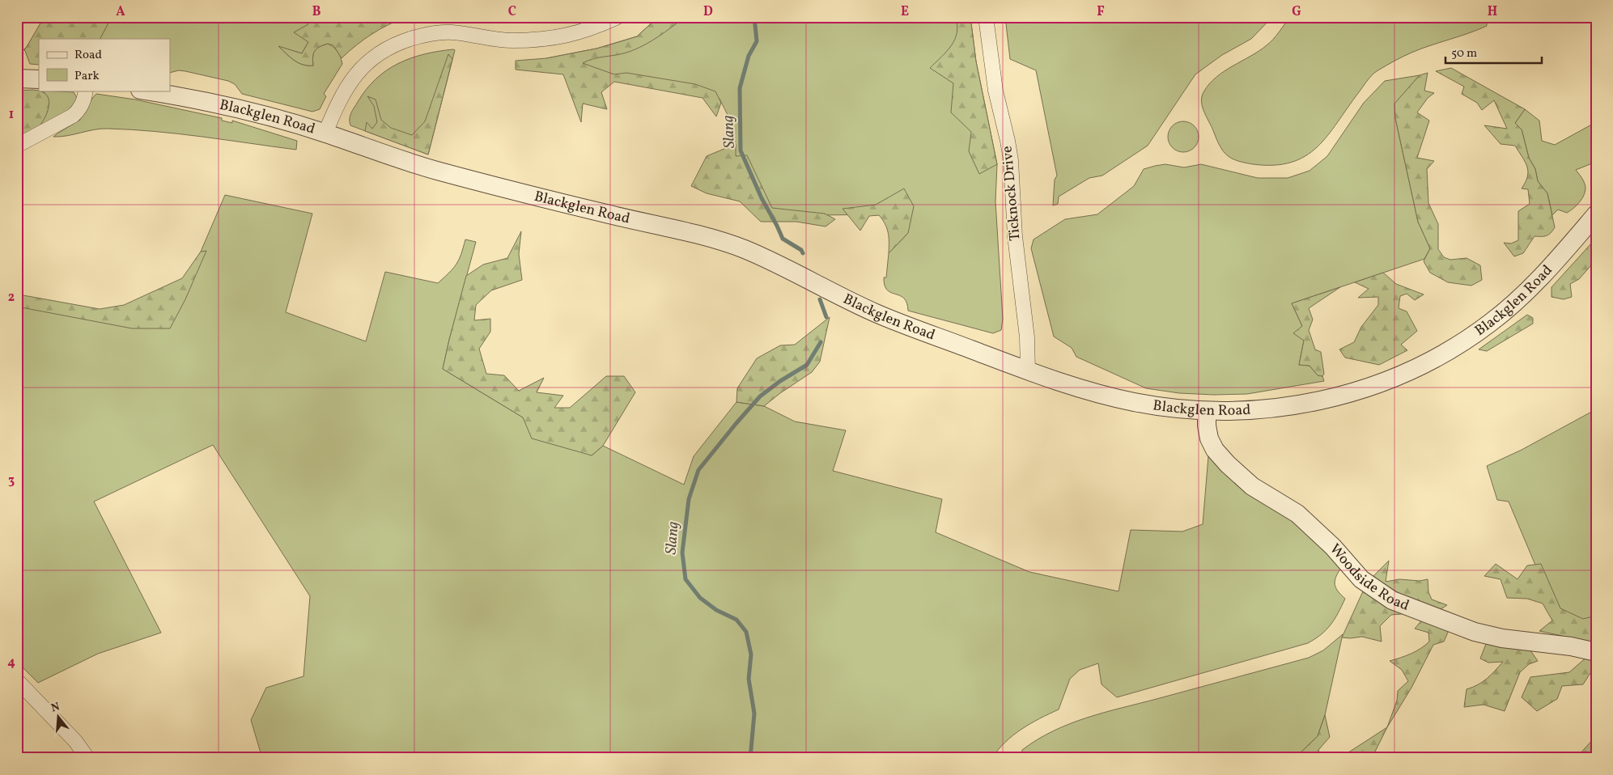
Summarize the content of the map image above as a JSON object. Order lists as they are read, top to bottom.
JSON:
{
  "streets": {
    "street": ["Blackglen Road", "Ticknock Drive", "Woodside Road"]
  },
  "crossings": [
    ["Blackglen Road", "Ticknock Drive"],
    ["Blackglen Road", "Woodside Road"]
  ],
  "water": ["Slang"],
  "legend": ["Road", "Park"],
  "scale_bar": "50 m",
  "north": "top",
  "grid": {
    "columns": [
      "A",
      "B",
      "C",
      "D",
      "E",
      "F",
      "G",
      "H"
    ],
    "rows": [
      "1",
      "2",
      "3",
      "4"
    ]
  }
}
